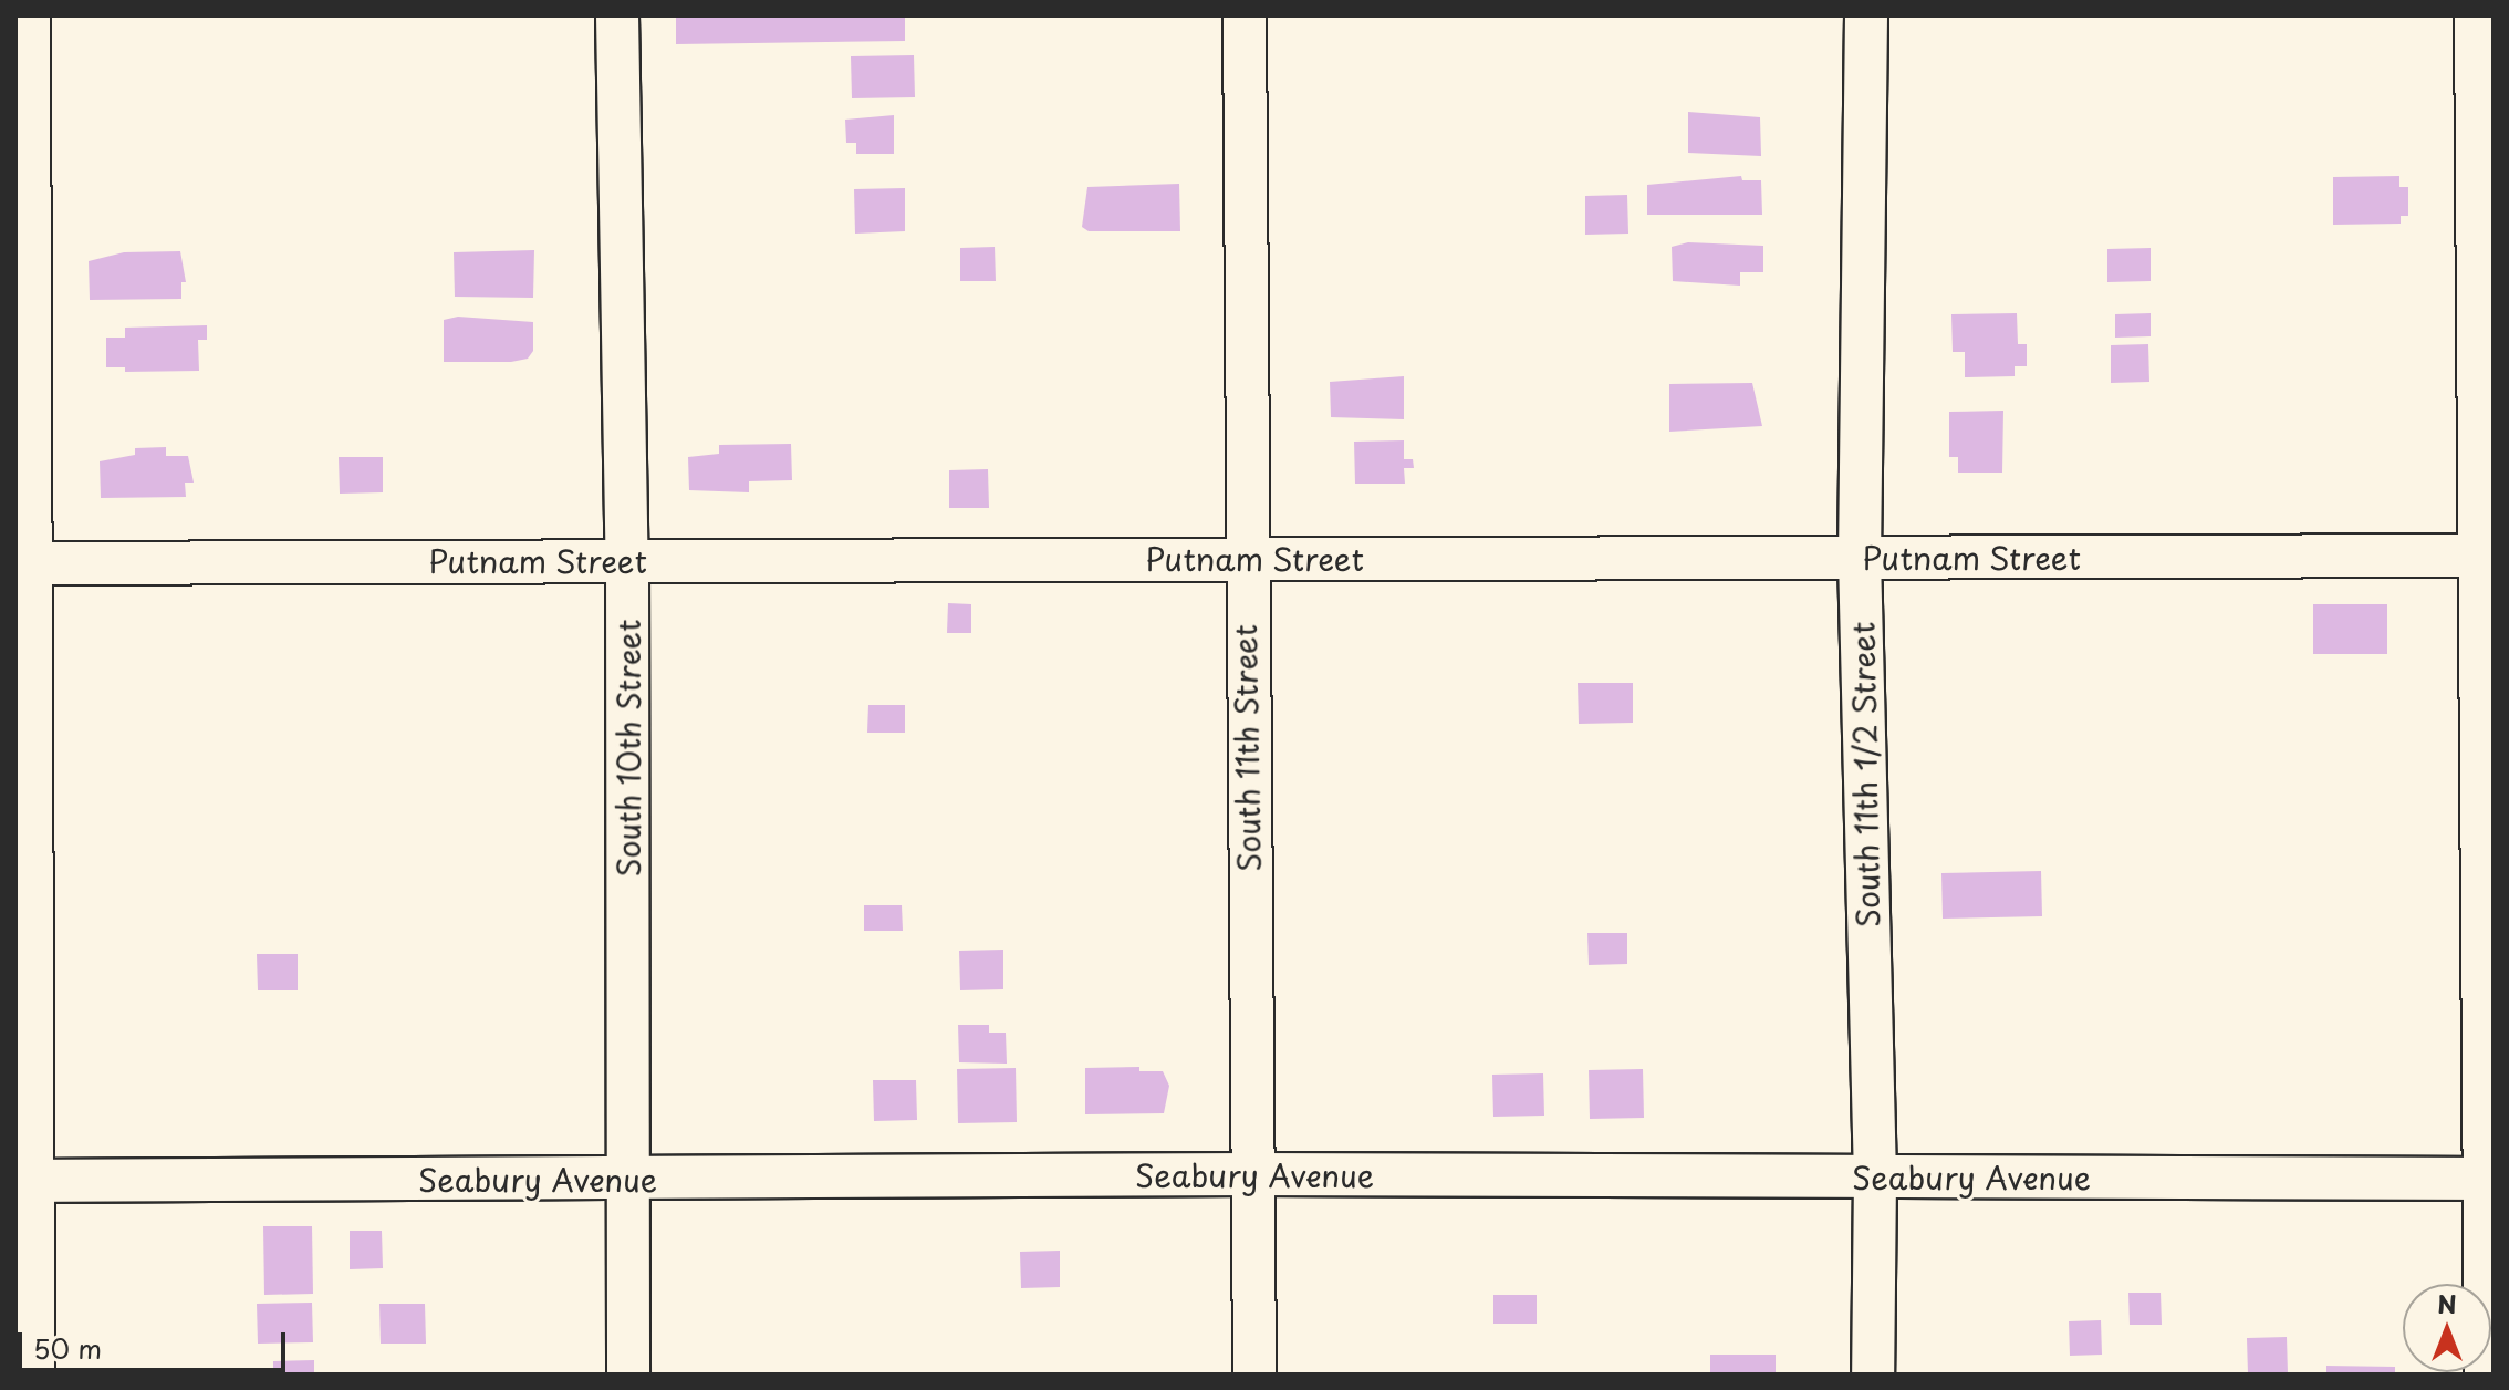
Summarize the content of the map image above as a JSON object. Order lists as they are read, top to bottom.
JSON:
{
  "streets": {
    "street": [
      "Putnam Street",
      "South 10th Street",
      "South 11th Street",
      "South 11th 1/2 Street",
      "Seabury Avenue"
    ]
  },
  "crossings": [
    ["Putnam Street", "South 10th Street"],
    ["Putnam Street", "South 11th Street"],
    ["Putnam Street", "South 11th 1/2 Street"],
    ["South 10th Street", "Seabury Avenue"],
    ["South 11th Street", "Seabury Avenue"],
    ["South 11th 1/2 Street", "Seabury Avenue"]
  ],
  "scale_bar": "50 m",
  "north": "top"
}
